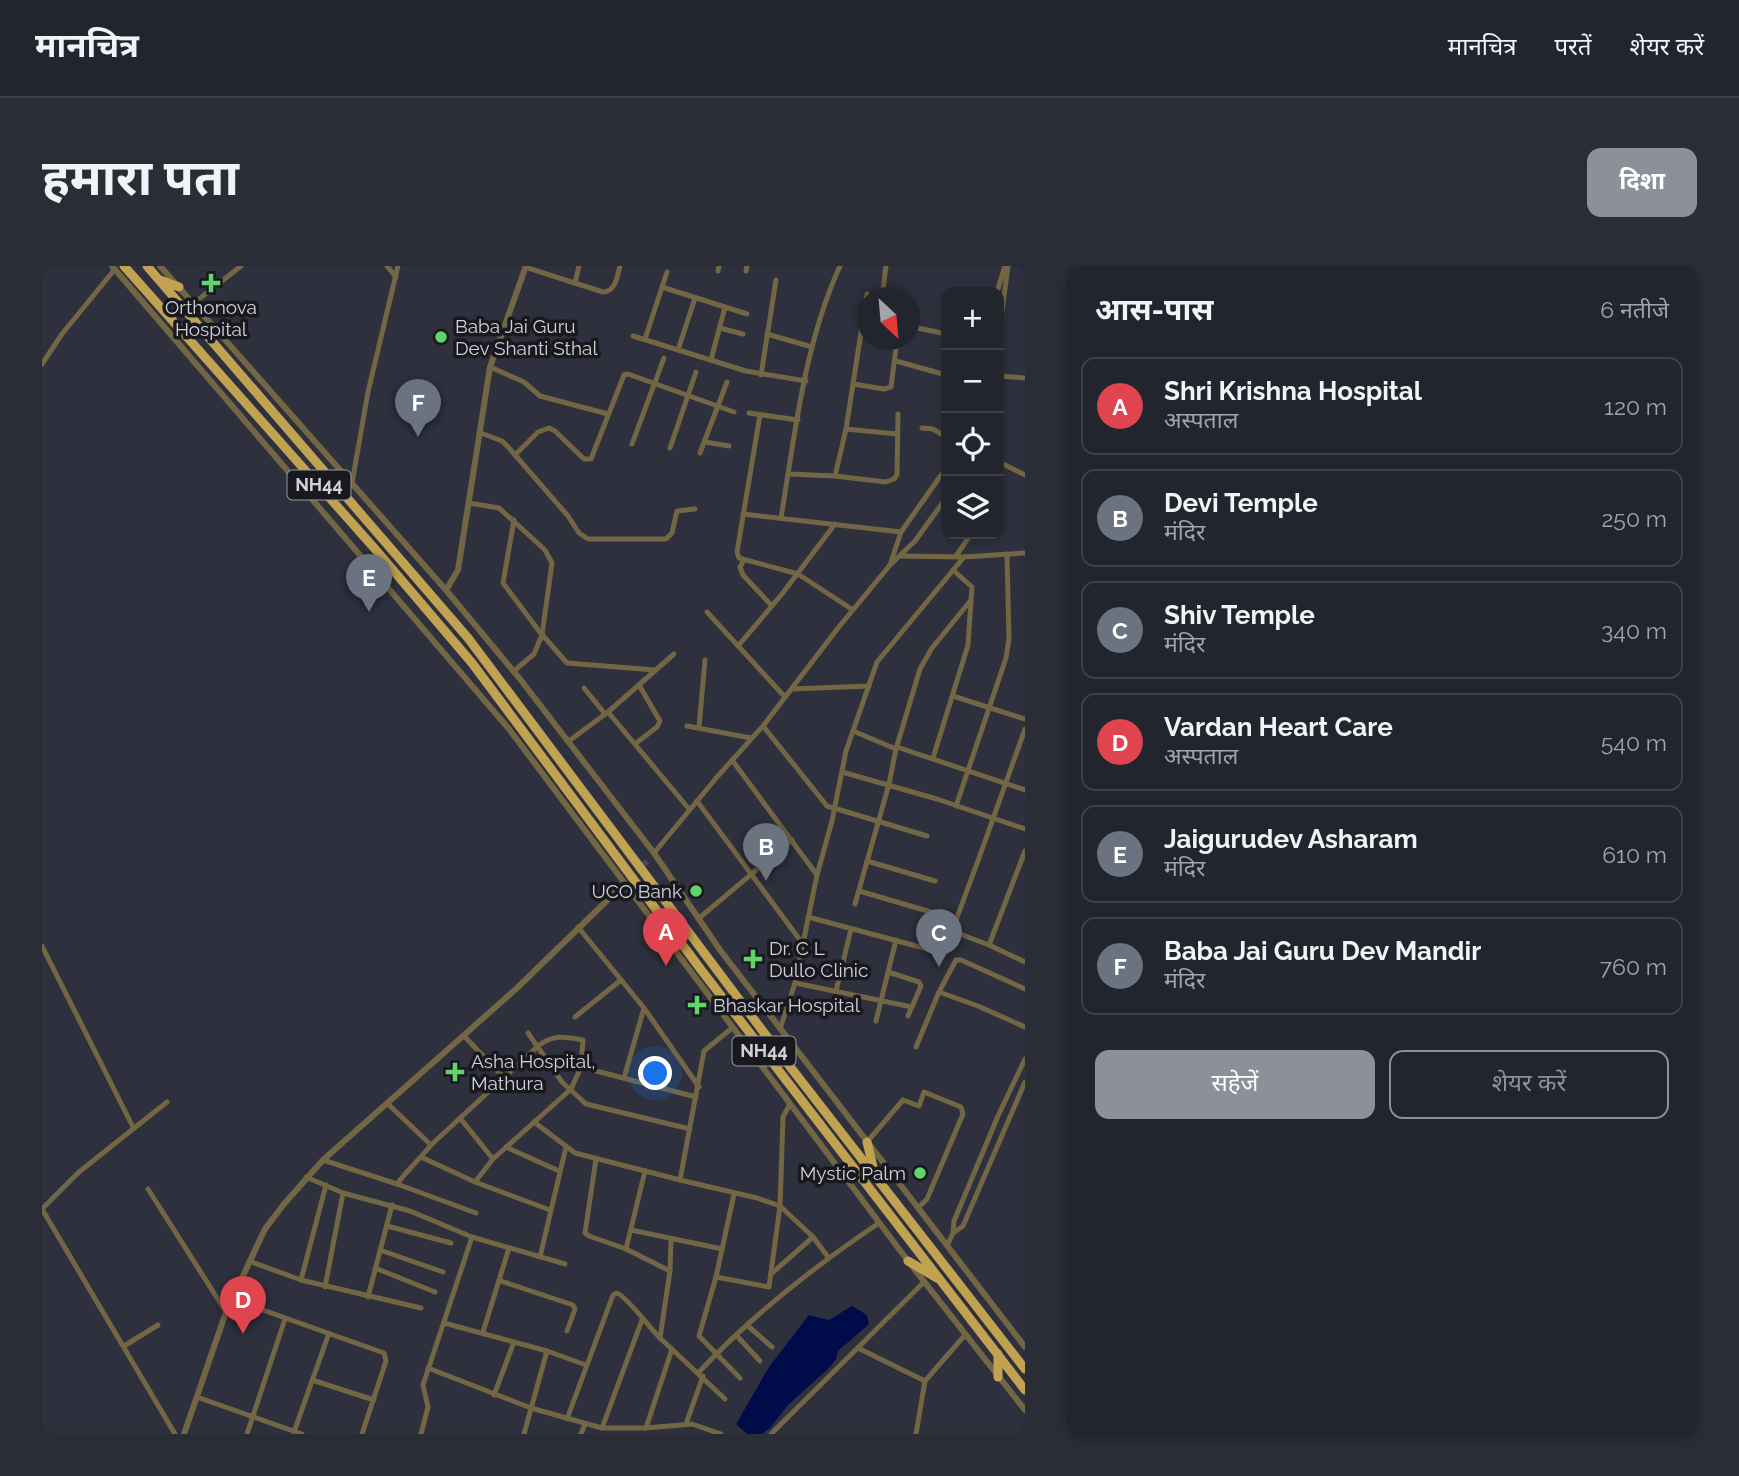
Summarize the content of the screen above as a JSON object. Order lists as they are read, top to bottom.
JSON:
{
  "streets": {
    "highway": ["NH44"]
  },
  "places": {
    "health": [
      "Orthonova Hospital",
      "Dr. C L Dullo Clinic",
      "Bhaskar Hospital",
      "Asha Hospital, Mathura"
    ],
    "other": ["Baba Jai Guru Dev Shanti Sthal", "UCO Bank", "Mystic Palm"]
  },
  "north": "bottom right",
  "page": {
    "header": "मानचित्र",
    "nav": ["मानचित्र", "परतें", "शेयर करें"],
    "buttons": [
      "दिशा",
      ["सहेजें", "शेयर करें"]
    ],
    "title": "हमारा पता",
    "heading": ["आस-पास", "6 नतीजे"],
    "map_buttons": ["+", "−"],
    "list": [
      {
        "mark": "A",
        "name": "Shri Krishna Hospital",
        "note": "अस्पताल",
        "value": "120 m"
      },
      {
        "mark": "B",
        "name": "Devi Temple",
        "note": "मंदिर",
        "value": "250 m"
      },
      {
        "mark": "C",
        "name": "Shiv Temple",
        "note": "मंदिर",
        "value": "340 m"
      },
      {
        "mark": "D",
        "name": "Vardan Heart Care",
        "note": "अस्पताल",
        "value": "540 m"
      },
      {
        "mark": "E",
        "name": "Jaigurudev Asharam",
        "note": "मंदिर",
        "value": "610 m"
      },
      {
        "mark": "F",
        "name": "Baba Jai Guru Dev Mandir",
        "note": "मंदिर",
        "value": "760 m"
      }
    ],
    "pins": [
      "F",
      "E",
      "B",
      "A",
      "C",
      "D"
    ]
  }
}
